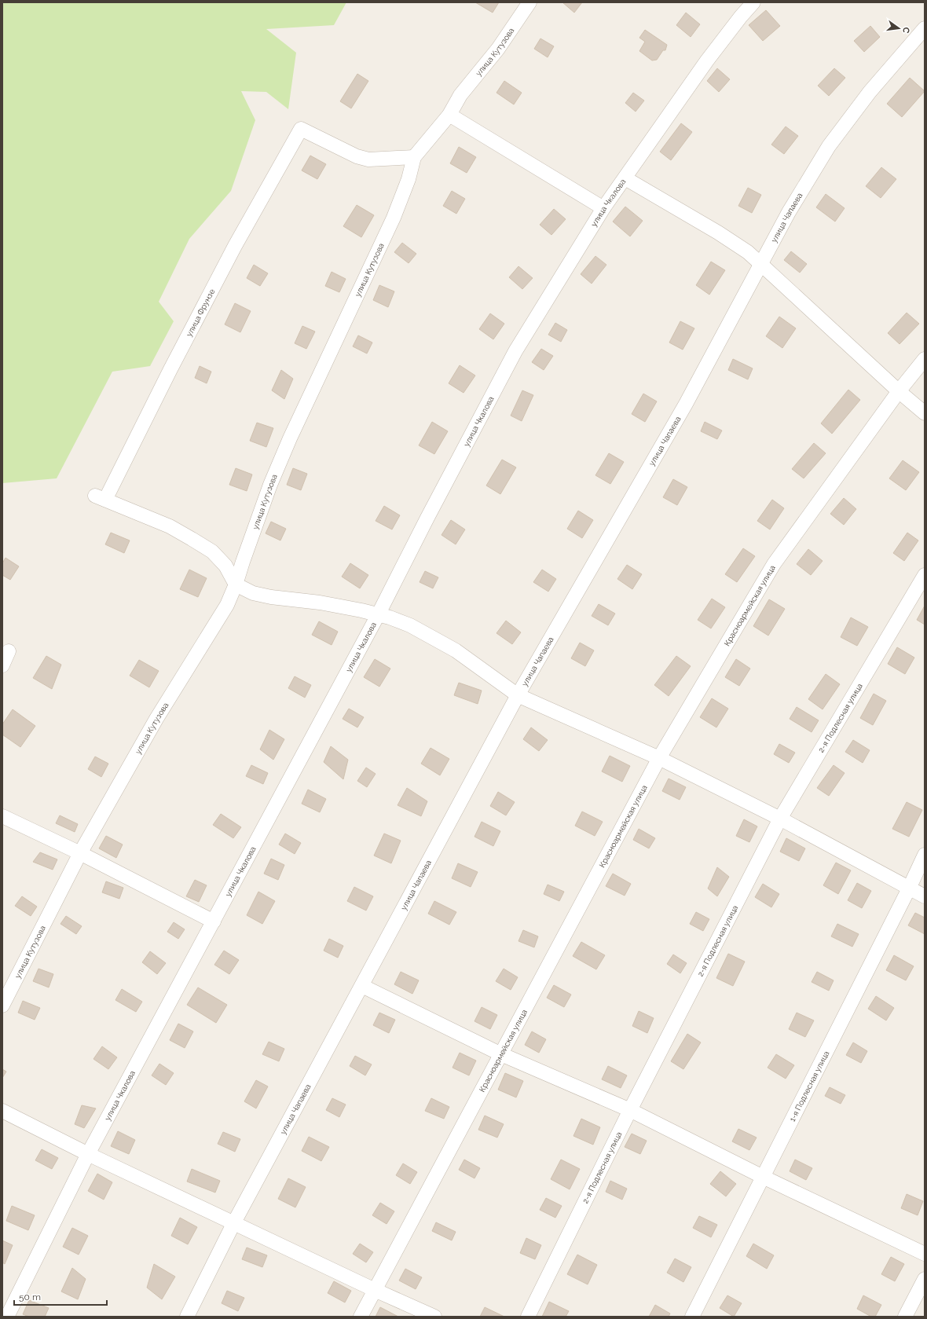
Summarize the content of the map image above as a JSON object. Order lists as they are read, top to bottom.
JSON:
{
  "streets": {
    "street": [
      "улица Кутузова",
      "улица Чкалова",
      "улица Чапаева",
      "улица Фрунзе",
      "Красноармейская улица",
      "2-я Подлесная улица",
      "1-я Подлесная улица"
    ]
  },
  "crossings": [
    ["улица Кутузова", "улица Фрунзе"]
  ],
  "scale_bar": "50 m",
  "north": "right"
}
